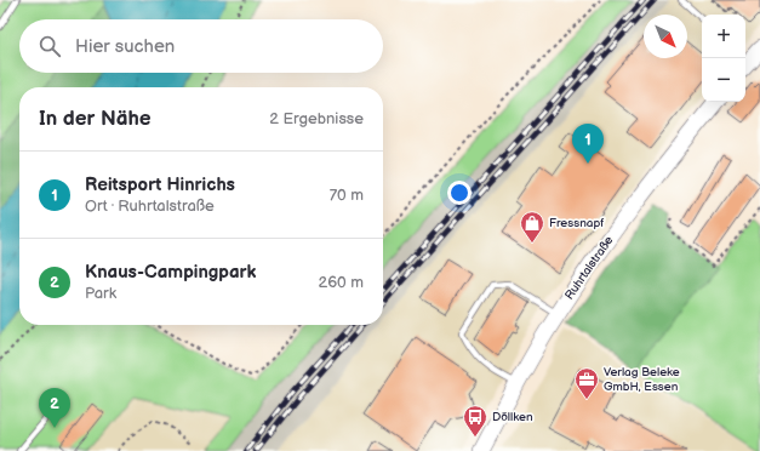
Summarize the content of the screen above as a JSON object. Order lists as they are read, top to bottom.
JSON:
{
  "streets": {
    "main road": ["Ruhrtalstraße"]
  },
  "places": {
    "shop": ["Fressnapf"],
    "office": ["Verlag Beleke GmbH, Essen"],
    "bus stop": ["Döllken"]
  },
  "north": "bottom right",
  "page": {
    "map_buttons": ["+", "−"],
    "search": "Hier suchen",
    "heading": ["In der Nähe", "2 Ergebnisse"],
    "pins": ["1", "2"],
    "list": [
      {
        "mark": "1",
        "name": "Reitsport Hinrichs",
        "note": "Ort · Ruhrtalstraße",
        "value": "70 m"
      },
      {
        "mark": "2",
        "name": "Knaus-Campingpark",
        "note": "Park",
        "value": "260 m"
      }
    ]
  }
}
